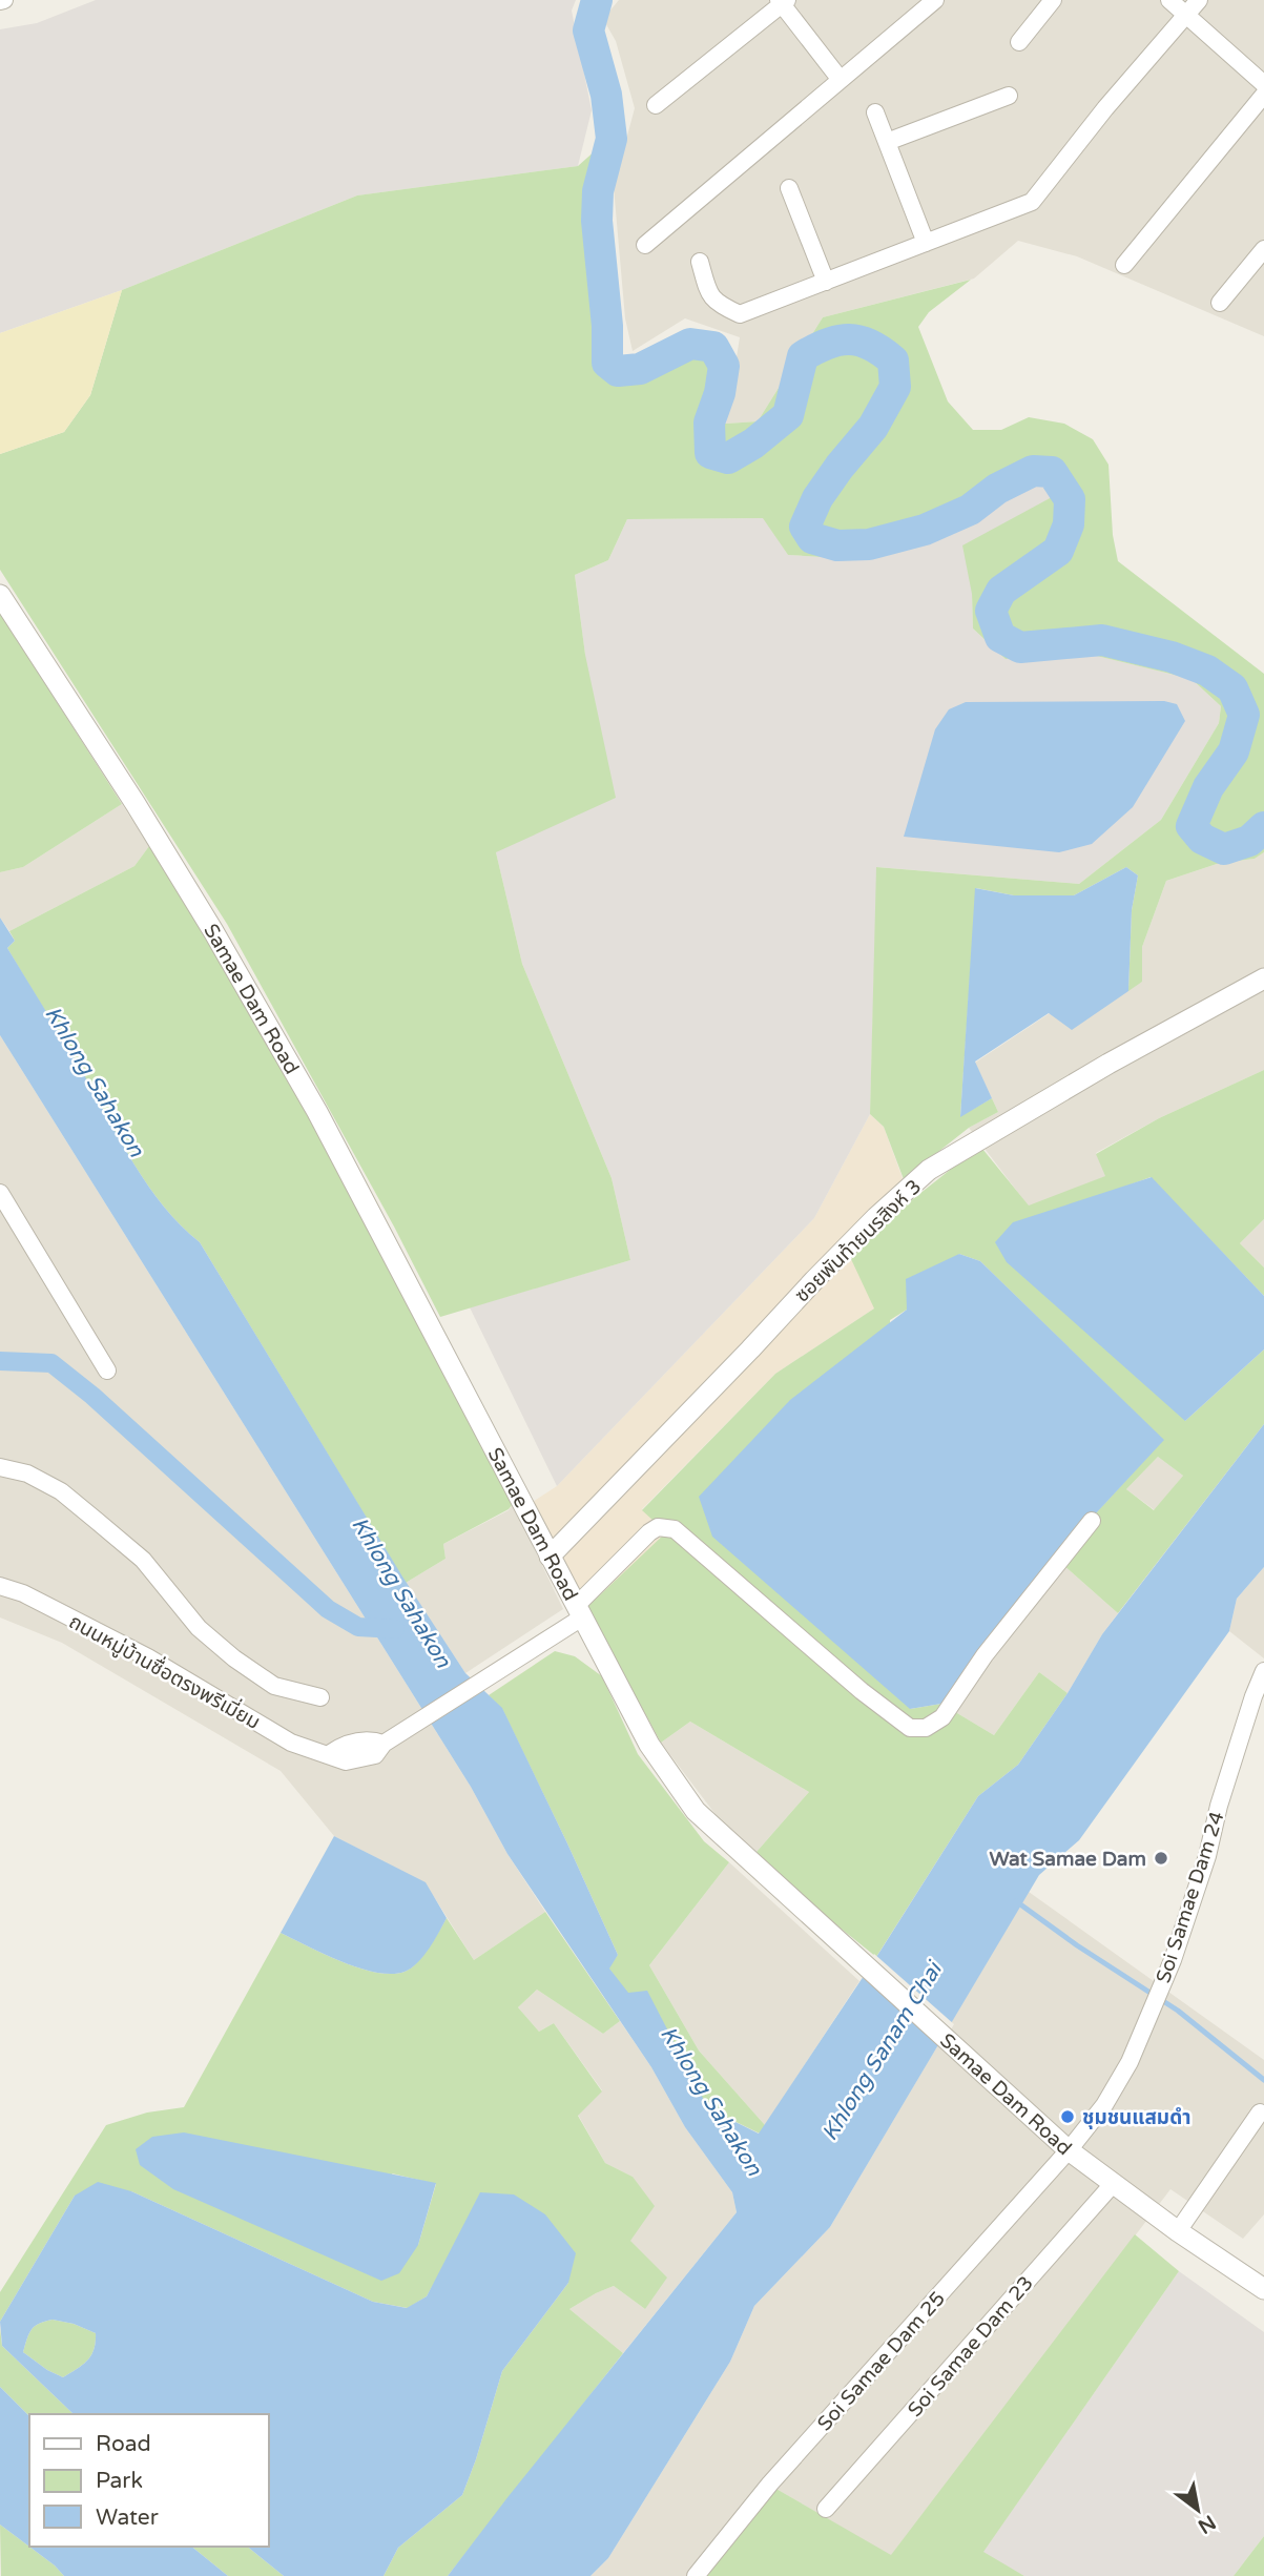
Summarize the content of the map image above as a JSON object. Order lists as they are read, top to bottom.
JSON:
{
  "streets": {
    "street": [
      "Samae Dam Road",
      "ซอยพันท้ายนรสิงห์ 3",
      "ถนนหมู่บ้านซื่อตรงพรีเมี่ยม",
      "Soi Samae Dam 24",
      "Soi Samae Dam 23",
      "Soi Samae Dam 25"
    ]
  },
  "crossings": [
    ["Samae Dam Road", "ซอยพันท้ายนรสิงห์ 3"],
    ["Samae Dam Road", "ถนนหมู่บ้านซื่อตรงพรีเมี่ยม"],
    ["Samae Dam Road", "Soi Samae Dam 24"],
    ["Samae Dam Road", "Soi Samae Dam 23"],
    ["Samae Dam Road", "Soi Samae Dam 25"],
    ["Soi Samae Dam 24", "Soi Samae Dam 25"]
  ],
  "water": ["Khlong Sahakon", "Khlong Sanam Chai"],
  "places": ["Wat Samae Dam", "ชุมชนแสมดำ"],
  "legend": ["Road", "Park", "Water"],
  "north": "bottom right"
}
